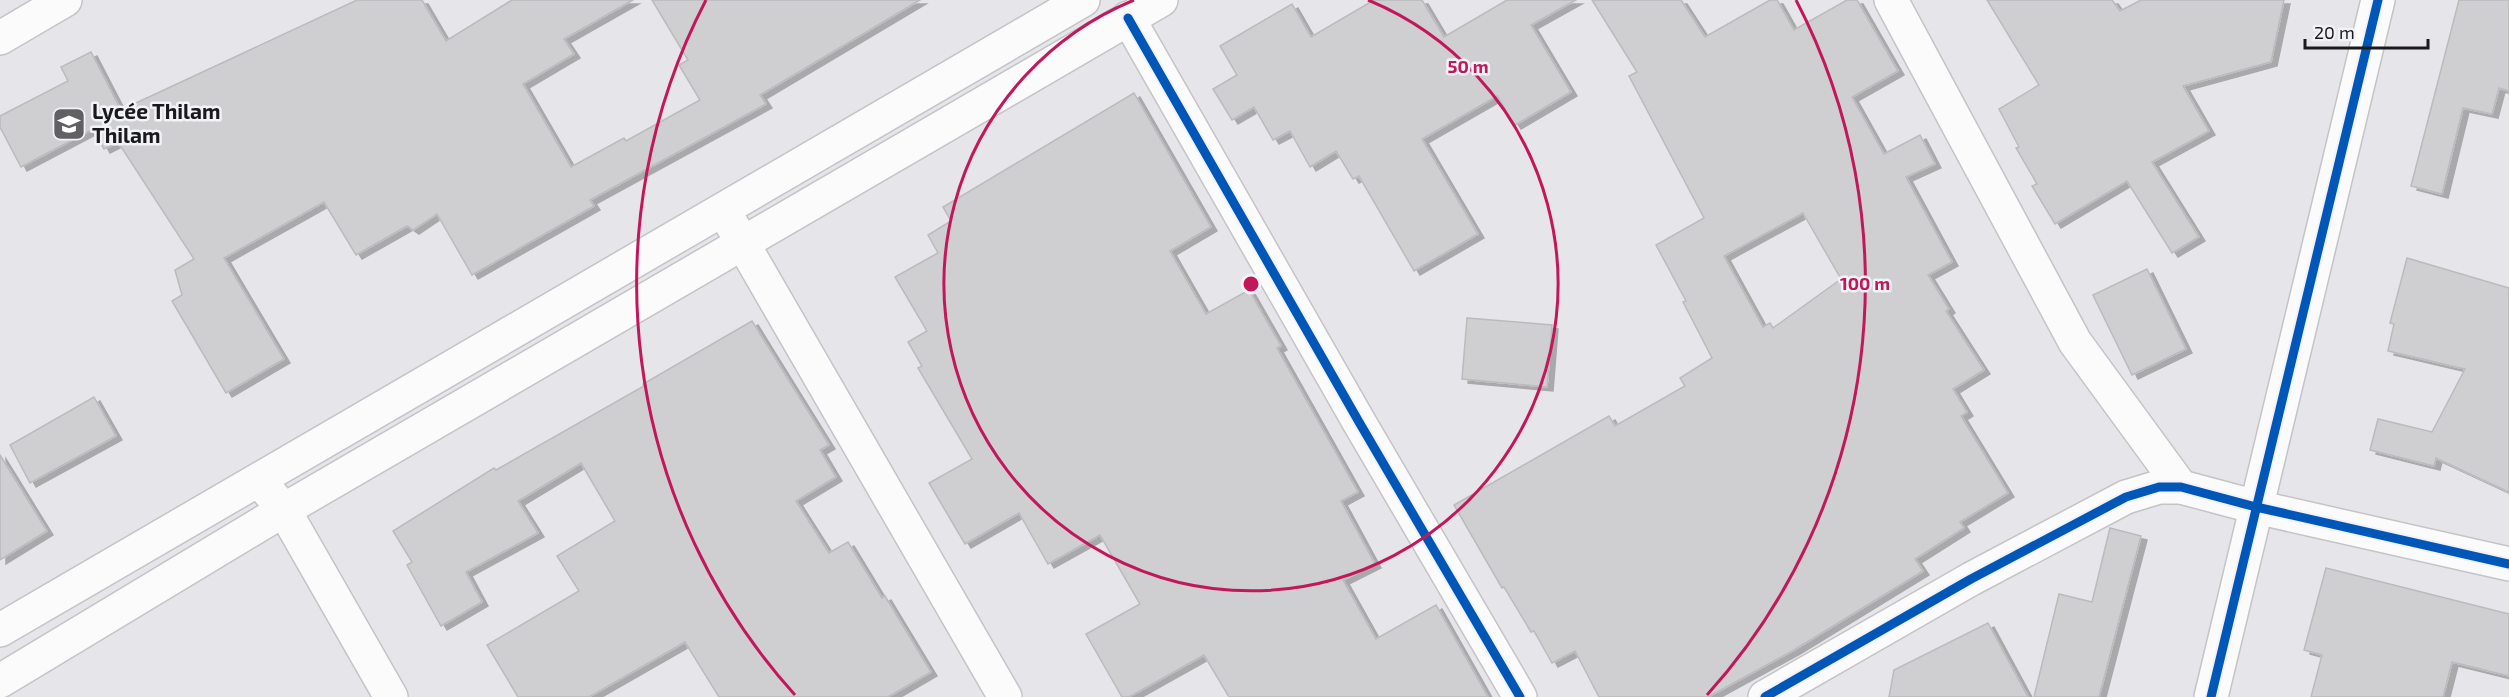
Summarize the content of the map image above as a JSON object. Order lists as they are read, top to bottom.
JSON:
{
  "places": {
    "school or university": ["Lycée Thilam Thilam"]
  },
  "scale_bar": "20 m",
  "rings": ["50 m", "100 m"]
}
